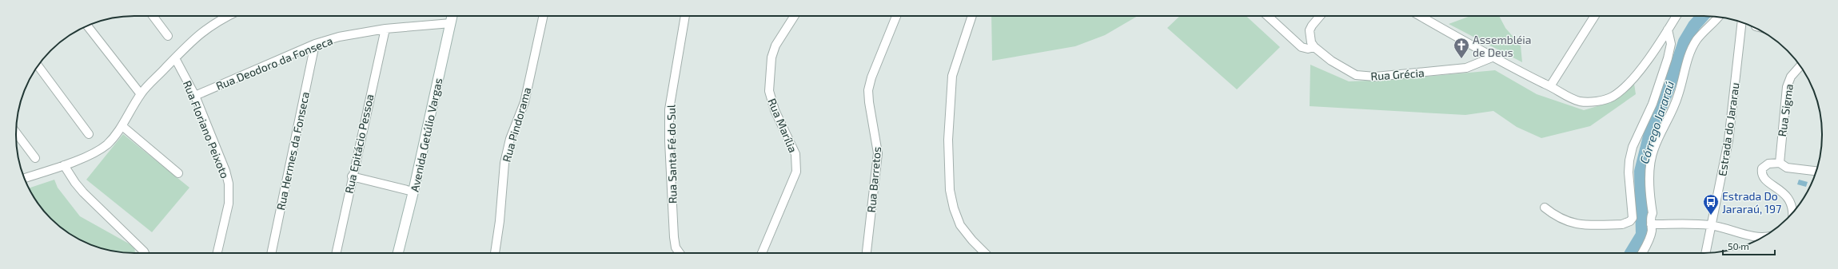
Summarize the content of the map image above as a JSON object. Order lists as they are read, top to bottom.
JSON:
{
  "streets": {
    "street": [
      "Rua Deodoro da Fonseca",
      "Rua Grécia",
      "Rua Sigma",
      "Rua Pindorama",
      "Rua Marília",
      "Rua Floriano Peixoto",
      "Estrada do Jararau",
      "Avenida Getúlio Vargas",
      "Rua Epitácio Pessoa",
      "Rua Hermes da Fonseca",
      "Rua Santa Fé do Sul",
      "Rua Barretos"
    ]
  },
  "crossings": [
    ["Rua Deodoro da Fonseca", "Rua Floriano Peixoto"],
    ["Rua Deodoro da Fonseca", "Avenida Getúlio Vargas"],
    ["Rua Deodoro da Fonseca", "Rua Epitácio Pessoa"],
    ["Rua Deodoro da Fonseca", "Rua Hermes da Fonseca"]
  ],
  "water": ["Córrego Jararaú"],
  "places": {
    "church": ["Assembléia de Deus"],
    "bus stop": ["Estrada Do Jararaú, 197"]
  },
  "scale_bar": "50 m"
}
